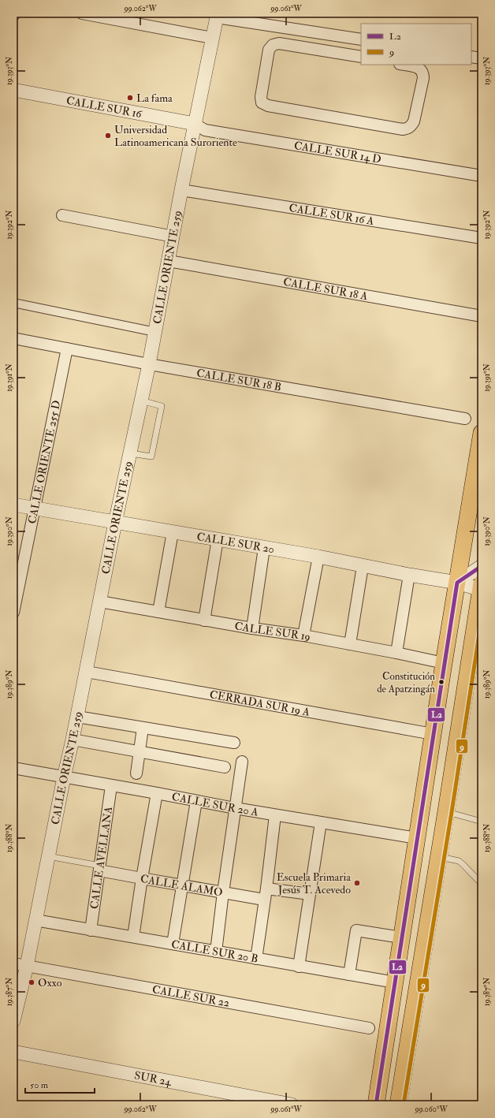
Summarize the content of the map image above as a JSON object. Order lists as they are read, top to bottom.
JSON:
{
  "streets": {
    "street": [
      "CALLE SUR 16",
      "CALLE SUR 14 D",
      "CALLE SUR 16 A",
      "CALLE ORIENTE 259",
      "CALLE SUR 18 A",
      "CALLE SUR 18 B",
      "CALLE ORIENTE 255 D",
      "CALLE SUR 20",
      "CALLE SUR 19",
      "CERRADA SUR 19 A",
      "CALLE SUR 20 A",
      "CALLE AVELLANA",
      "CALLE ÁLAMO",
      "CALLE SUR 20 B",
      "CALLE SUR 22",
      "SUR 24"
    ]
  },
  "crossings": [
    ["CALLE SUR 16", "CALLE SUR 14 D"],
    ["CALLE SUR 16", "CALLE ORIENTE 259"],
    ["CALLE SUR 14 D", "CALLE ORIENTE 259"],
    ["CALLE SUR 16 A", "CALLE ORIENTE 259"],
    ["CALLE ORIENTE 259", "CALLE SUR 18 A"],
    ["CALLE ORIENTE 259", "CALLE SUR 18 B"],
    ["CALLE ORIENTE 259", "CALLE SUR 20"],
    ["CALLE ORIENTE 259", "CALLE SUR 19"],
    ["CALLE ORIENTE 259", "CERRADA SUR 19 A"],
    ["CALLE ORIENTE 259", "CALLE SUR 20 A"],
    ["CALLE ORIENTE 259", "CALLE ÁLAMO"],
    ["CALLE ORIENTE 259", "CALLE SUR 20 B"],
    ["CALLE ORIENTE 259", "CALLE SUR 22"],
    ["CALLE SUR 18 B", "CALLE ORIENTE 255 D"],
    ["CALLE ORIENTE 255 D", "CALLE SUR 20"],
    ["CALLE SUR 20 A", "CALLE AVELLANA"],
    ["CALLE AVELLANA", "CALLE ÁLAMO"],
    ["CALLE AVELLANA", "CALLE SUR 20 B"]
  ],
  "places": [
    "La fama",
    "Universidad Latinoamericana Suroriente",
    "Constitución de Apatzingán",
    "Escuela Primaria Jesús T. Acevedo",
    "Oxxo"
  ],
  "lines": ["transit line L2", "transit line 9"],
  "legend": ["L2", "9"],
  "scale_bar": "50 m",
  "coordinates": [
    "99.062°W",
    "99.061°W",
    "19.393°N",
    "19.392°N",
    "19.391°N",
    "19.390°N",
    "19.389°N",
    "19.388°N",
    "19.387°N",
    "99.060°W"
  ]
}
